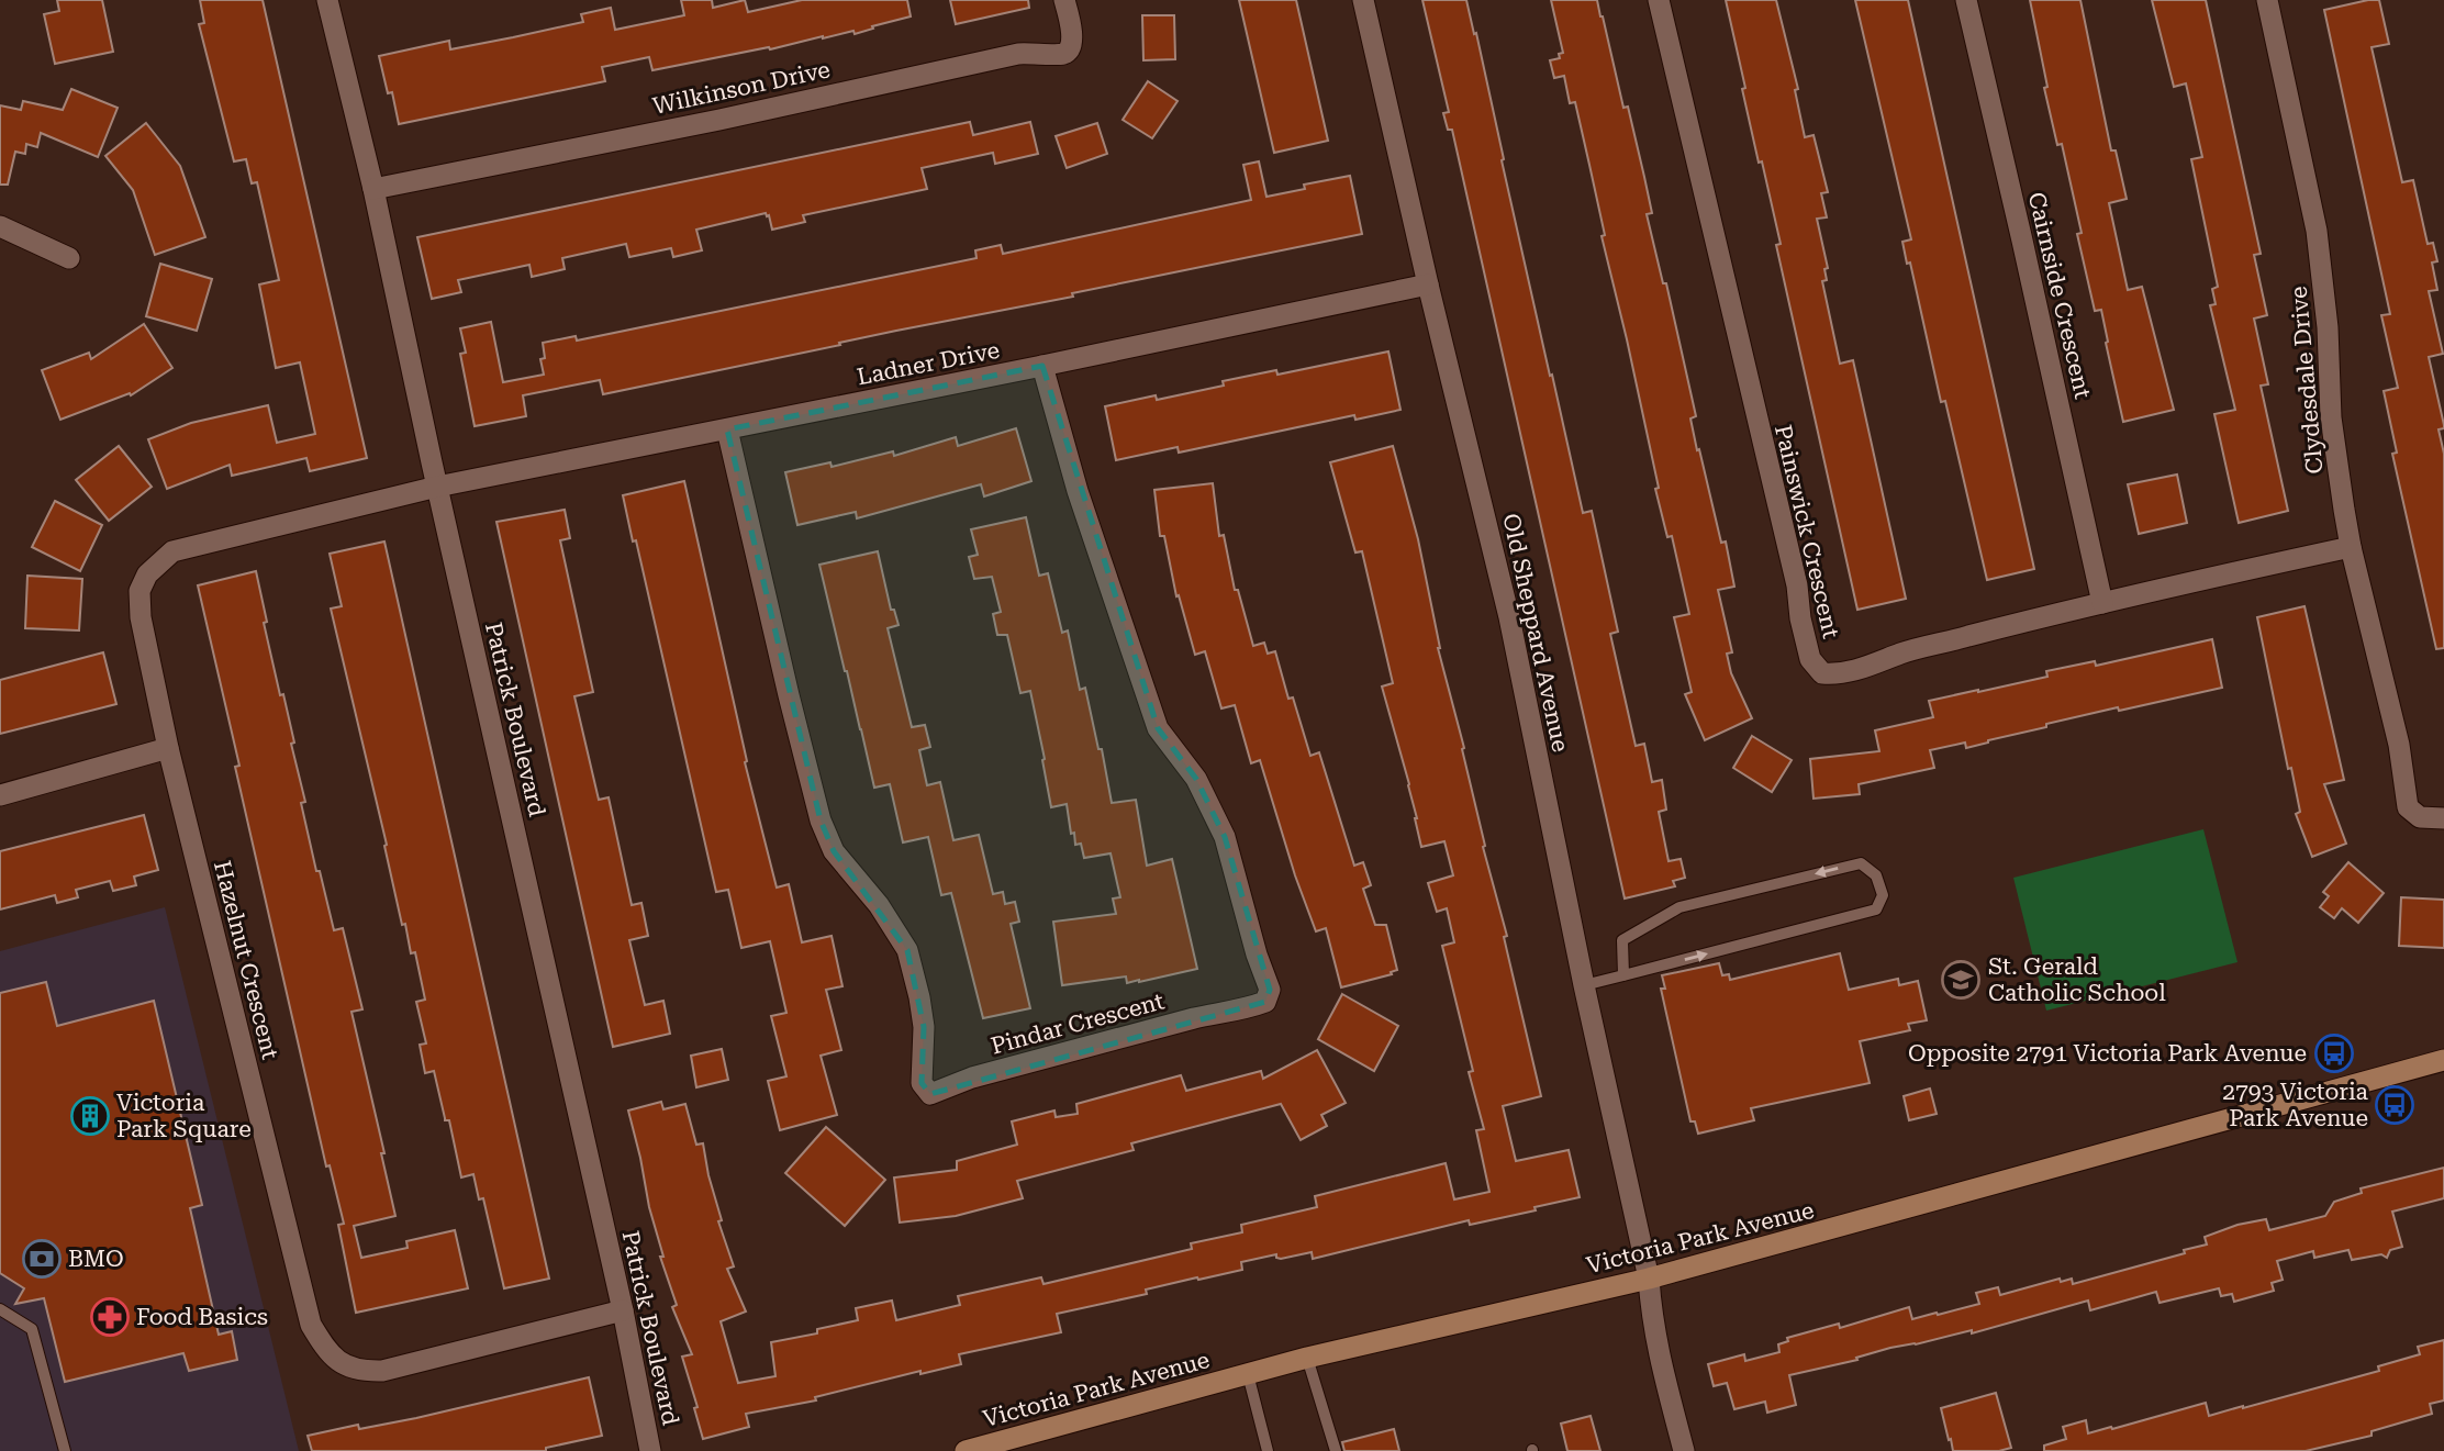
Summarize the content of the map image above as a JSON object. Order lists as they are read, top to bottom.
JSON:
{
  "streets": {
    "main road": ["Victoria Park Avenue"],
    "street": [
      "Wilkinson Drive",
      "Cairnside Crescent",
      "Ladner Drive",
      "Clydesdale Drive",
      "Painswick Crescent",
      "Old Sheppard Avenue",
      "Patrick Boulevard",
      "Hazelnut Crescent",
      "Pindar Crescent"
    ]
  },
  "crossings": [
    ["Wilkinson Drive", "Patrick Boulevard"],
    ["Cairnside Crescent", "Painswick Crescent"],
    ["Ladner Drive", "Old Sheppard Avenue"],
    ["Ladner Drive", "Patrick Boulevard"],
    ["Ladner Drive", "Hazelnut Crescent"],
    ["Ladner Drive", "Pindar Crescent"],
    ["Clydesdale Drive", "Painswick Crescent"],
    ["Old Sheppard Avenue", "Victoria Park Avenue"],
    ["Patrick Boulevard", "Hazelnut Crescent"]
  ],
  "places": {
    "school or university": ["St. Gerald Catholic School"],
    "bus stop": ["Opposite 2791 Victoria Park Avenue", "2793 Victoria Park Avenue"],
    "building": ["Victoria Park Square"],
    "bank": ["BMO"],
    "pharmacy": ["Food Basics"]
  }
}
